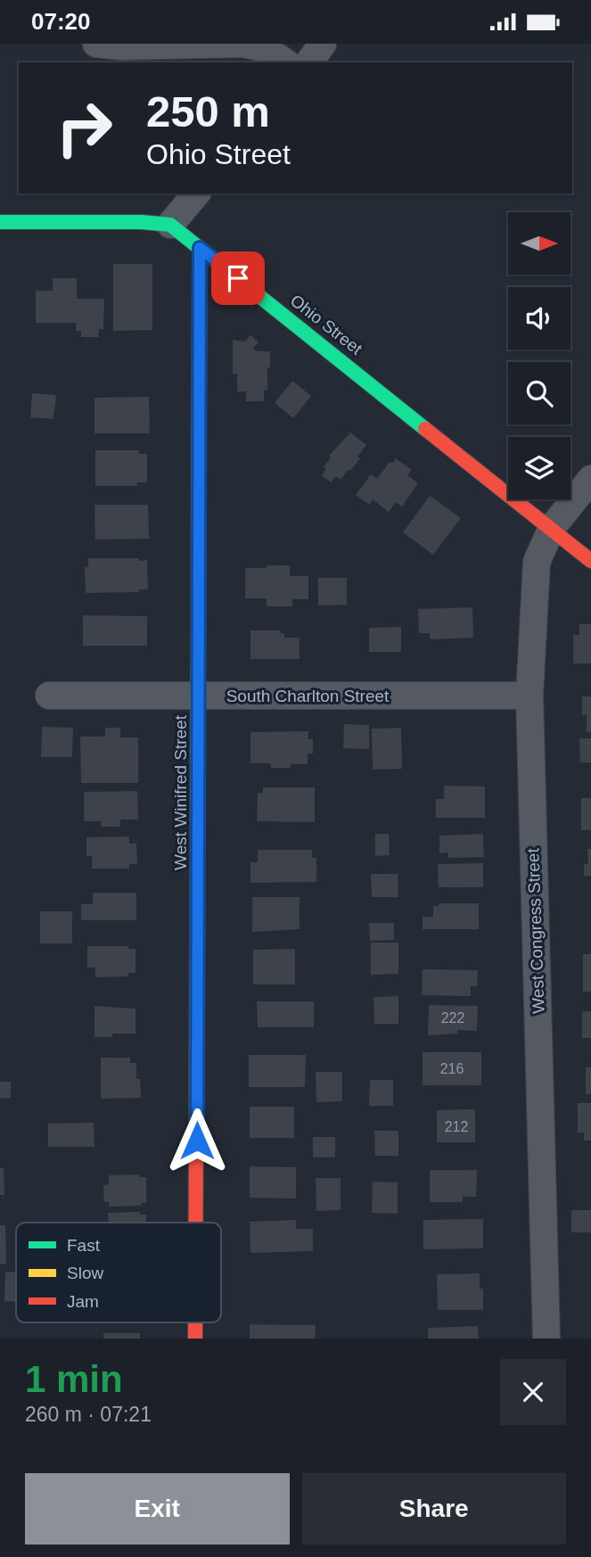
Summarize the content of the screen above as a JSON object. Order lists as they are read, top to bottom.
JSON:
{
  "streets": {
    "street": [
      "Ohio Street",
      "South Charlton Street",
      "West Winifred Street",
      "West Congress Street"
    ]
  },
  "crossings": [
    ["Ohio Street", "West Winifred Street"],
    ["Ohio Street", "West Congress Street"],
    ["South Charlton Street", "West Winifred Street"],
    ["South Charlton Street", "West Congress Street"]
  ],
  "house_numbers": ["222", "216", "212"],
  "legend": ["Fast", "Slow", "Jam"],
  "north": "right",
  "page": {
    "status": "07:20",
    "turn": ["250 m", "Ohio Street"],
    "heading": ["1 min", "260 m · 07:21"],
    "buttons": ["Exit", "Share"]
  }
}
